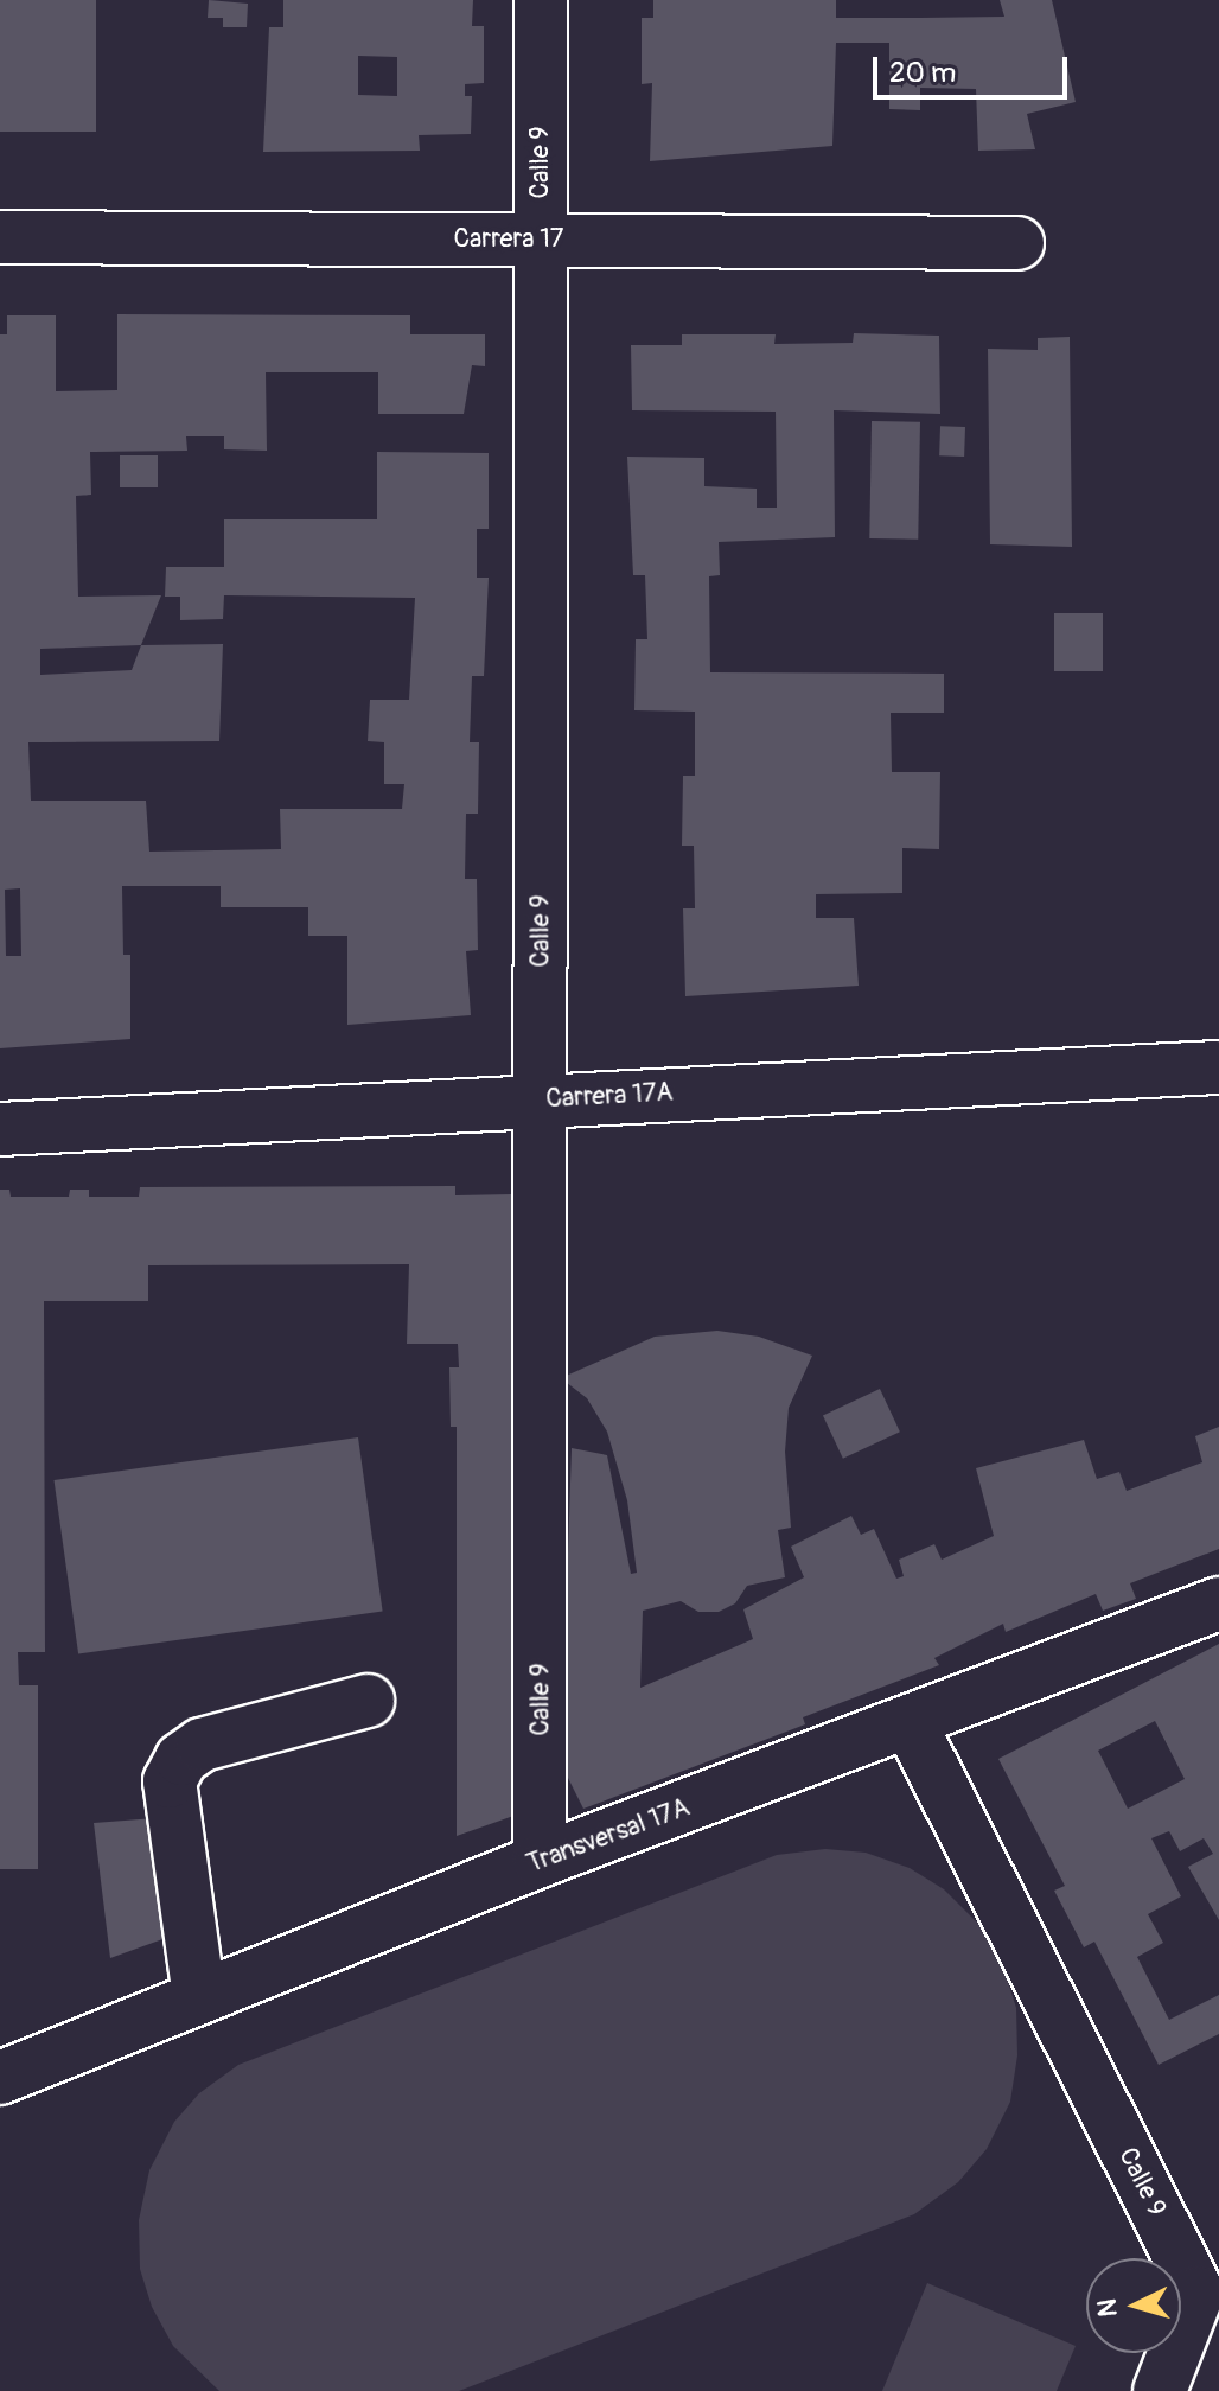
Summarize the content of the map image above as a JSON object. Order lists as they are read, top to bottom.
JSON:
{
  "streets": {
    "street": [
      "Calle 9",
      "Carrera 17",
      "Carrera 17A",
      "Transversal 17A"
    ]
  },
  "crossings": [
    ["Calle 9", "Carrera 17"],
    ["Calle 9", "Carrera 17A"],
    ["Calle 9", "Transversal 17A"]
  ],
  "scale_bar": "20 m",
  "north": "left"
}
